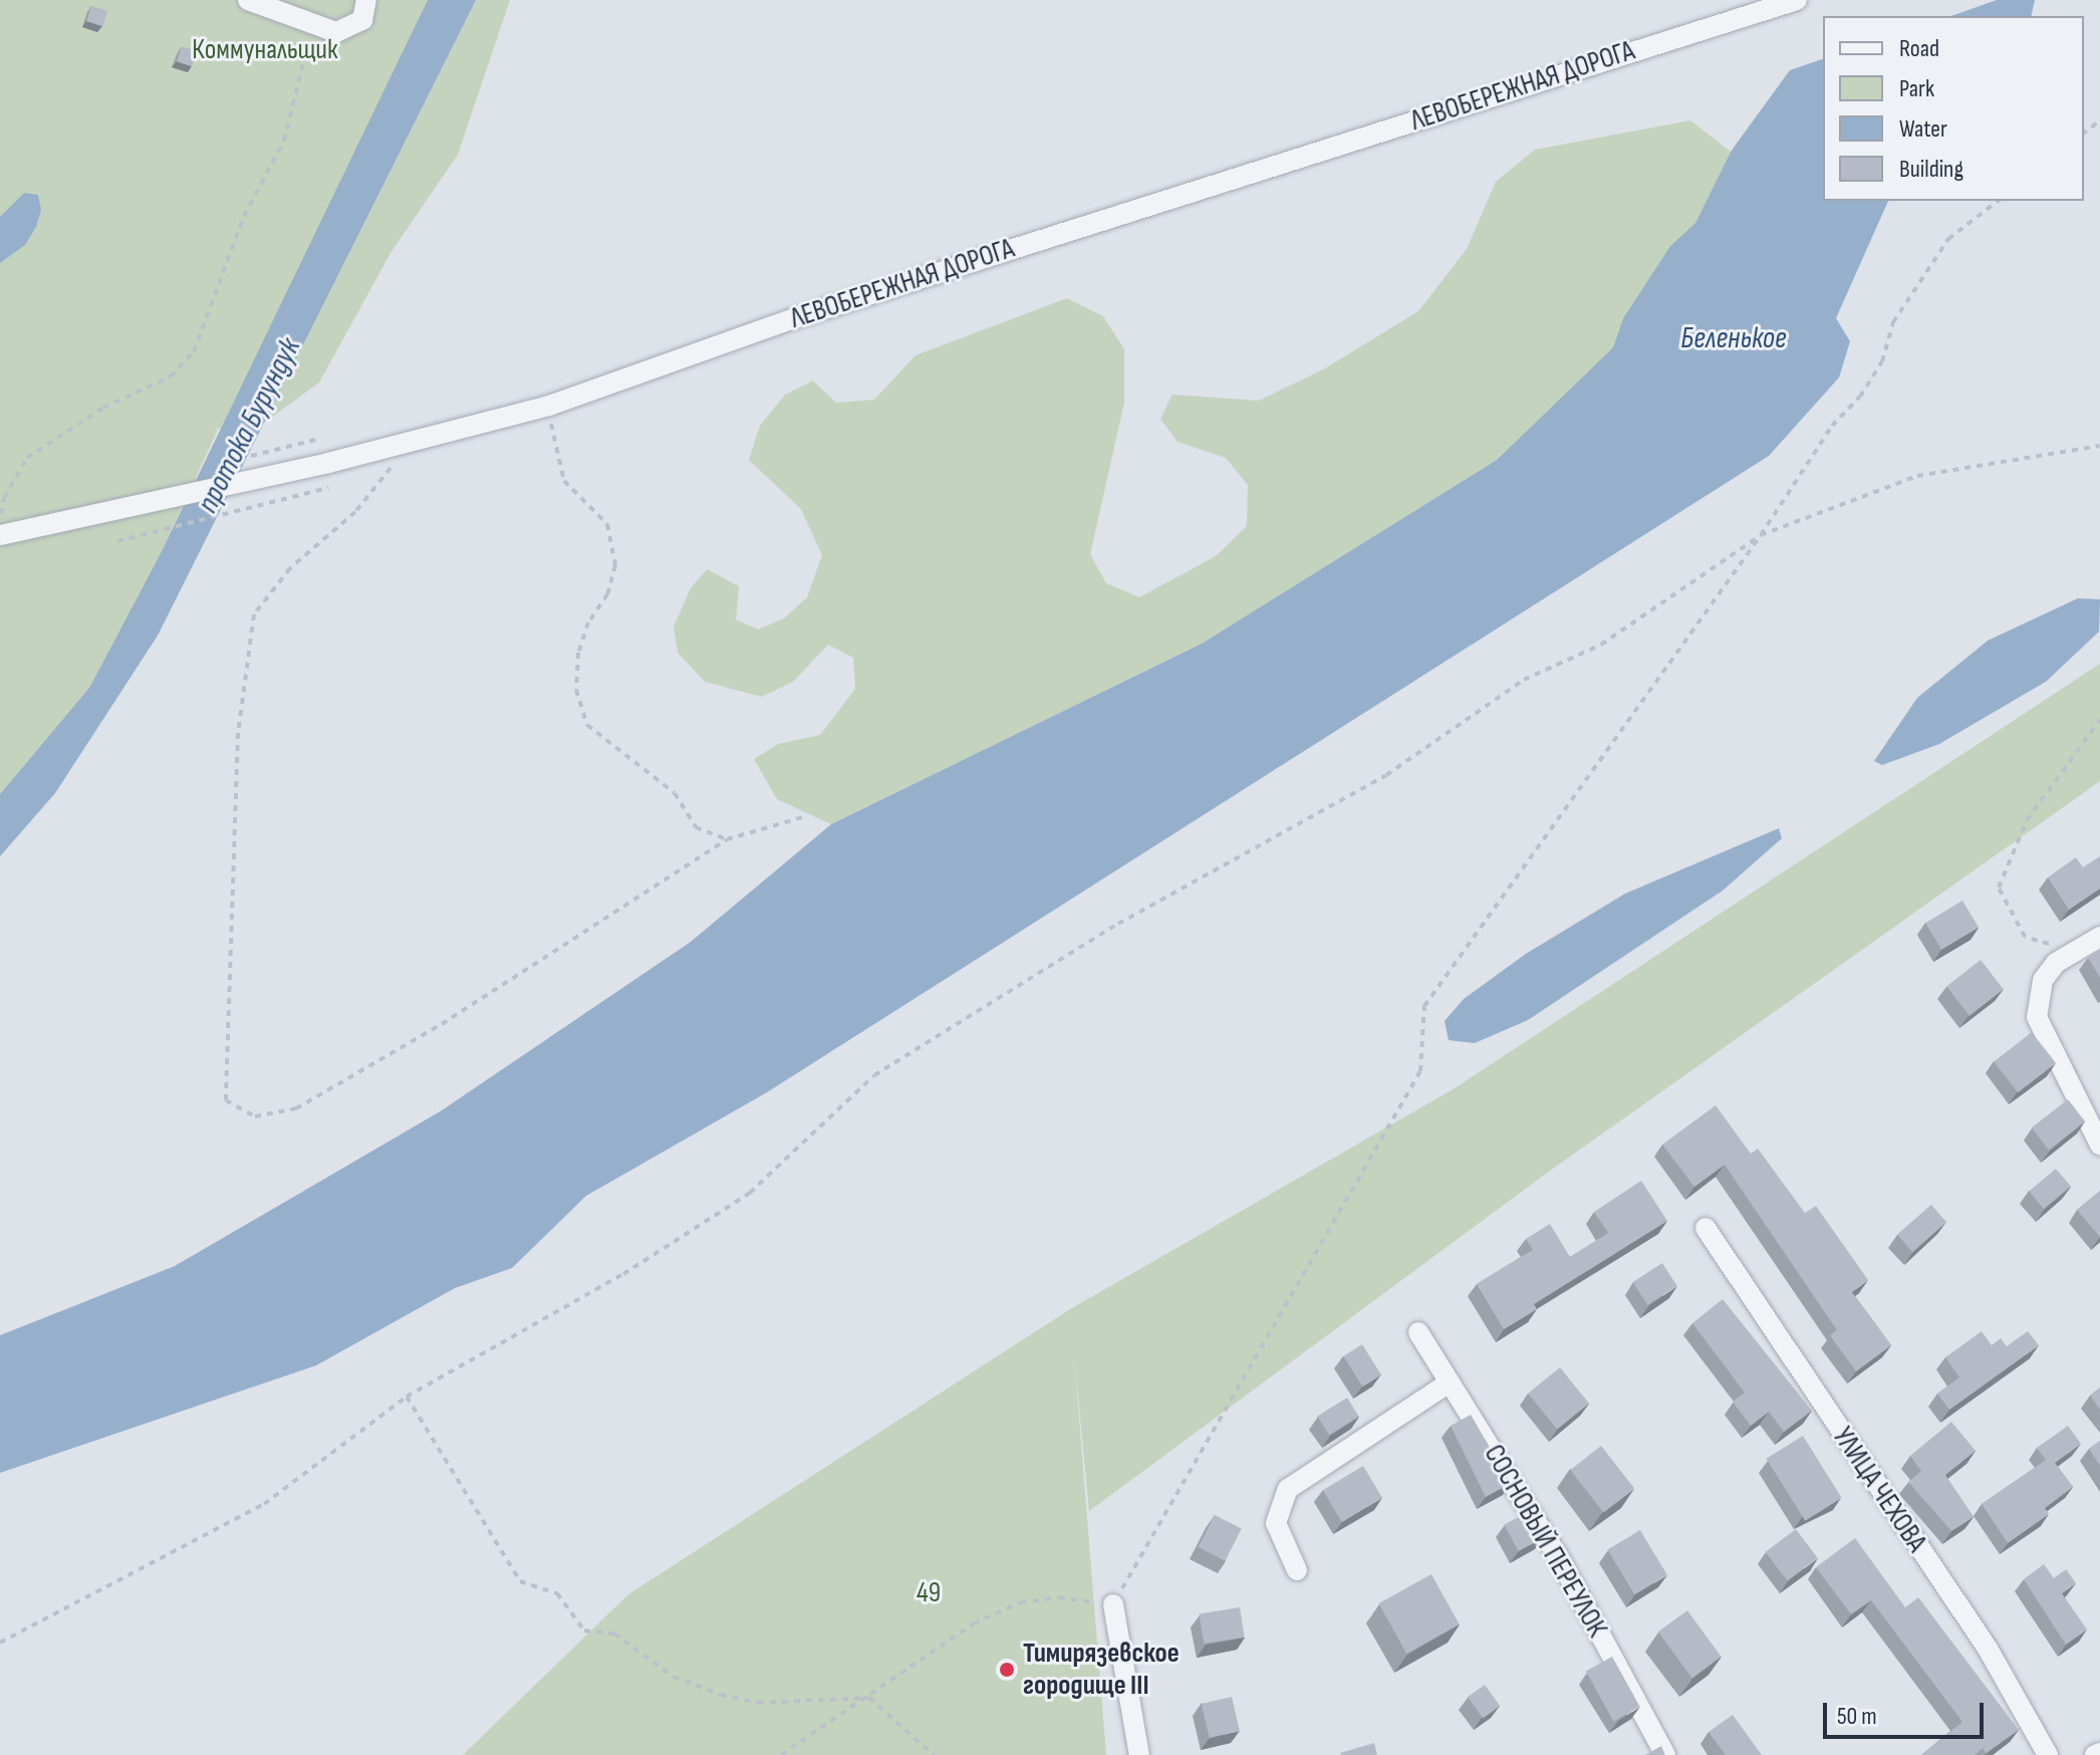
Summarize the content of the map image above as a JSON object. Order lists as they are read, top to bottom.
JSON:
{
  "streets": {
    "street": ["ЛЕВОБЕРЕЖНАЯ ДОРОГА", "УЛИЦА ЧЕХОВА", "СОСНОВЫЙ ПЕРЕУЛОК"]
  },
  "water": ["Беленькое", "протока Бурундук"],
  "parks": ["Коммунальщик", "49"],
  "places": ["Тимирязевское городище III"],
  "legend": [
    "Road",
    "Park",
    "Water",
    "Building"
  ],
  "scale_bar": "50 m"
}
